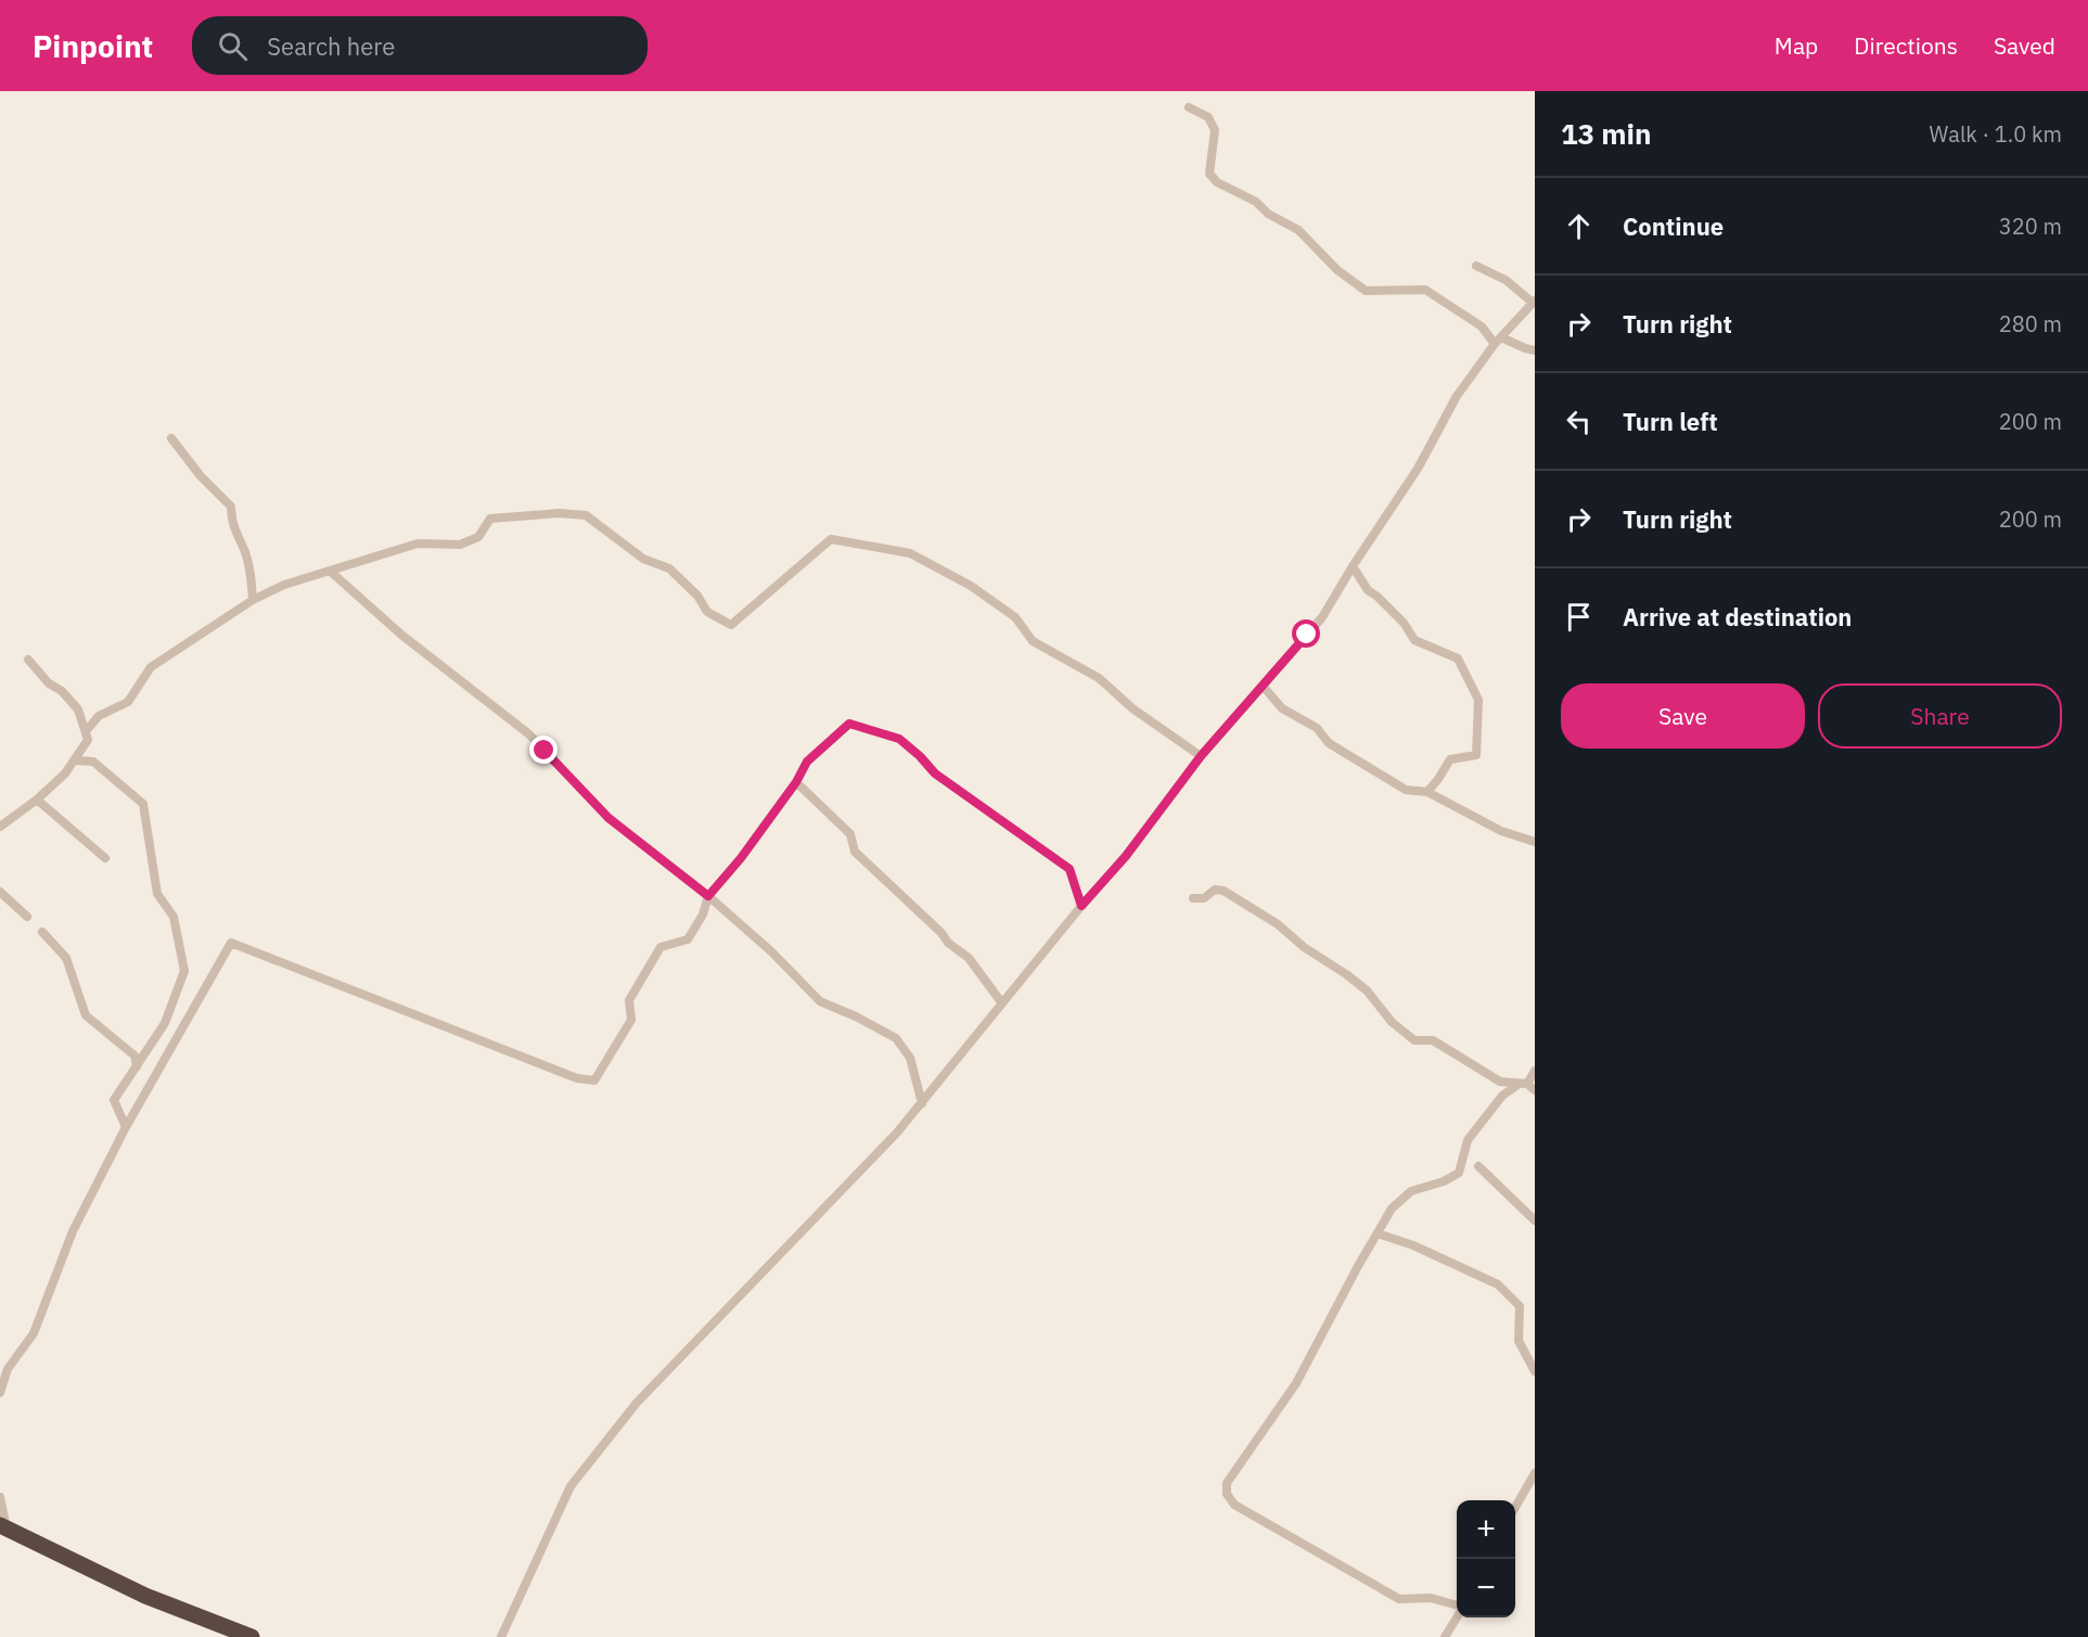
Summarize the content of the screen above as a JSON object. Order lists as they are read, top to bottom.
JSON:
{
  "page": {
    "header": "Pinpoint",
    "search": "Search here",
    "nav": ["Map", "Directions", "Saved"],
    "heading": ["13 min", "Walk · 1.0 km"],
    "list": [
      ["Continue", "320 m"],
      ["Turn right", "280 m"],
      ["Turn left", "200 m"],
      ["Turn right", "200 m"],
      "Arrive at destination"
    ],
    "buttons": ["Save", "Share"],
    "map_buttons": ["+", "−"]
  }
}
